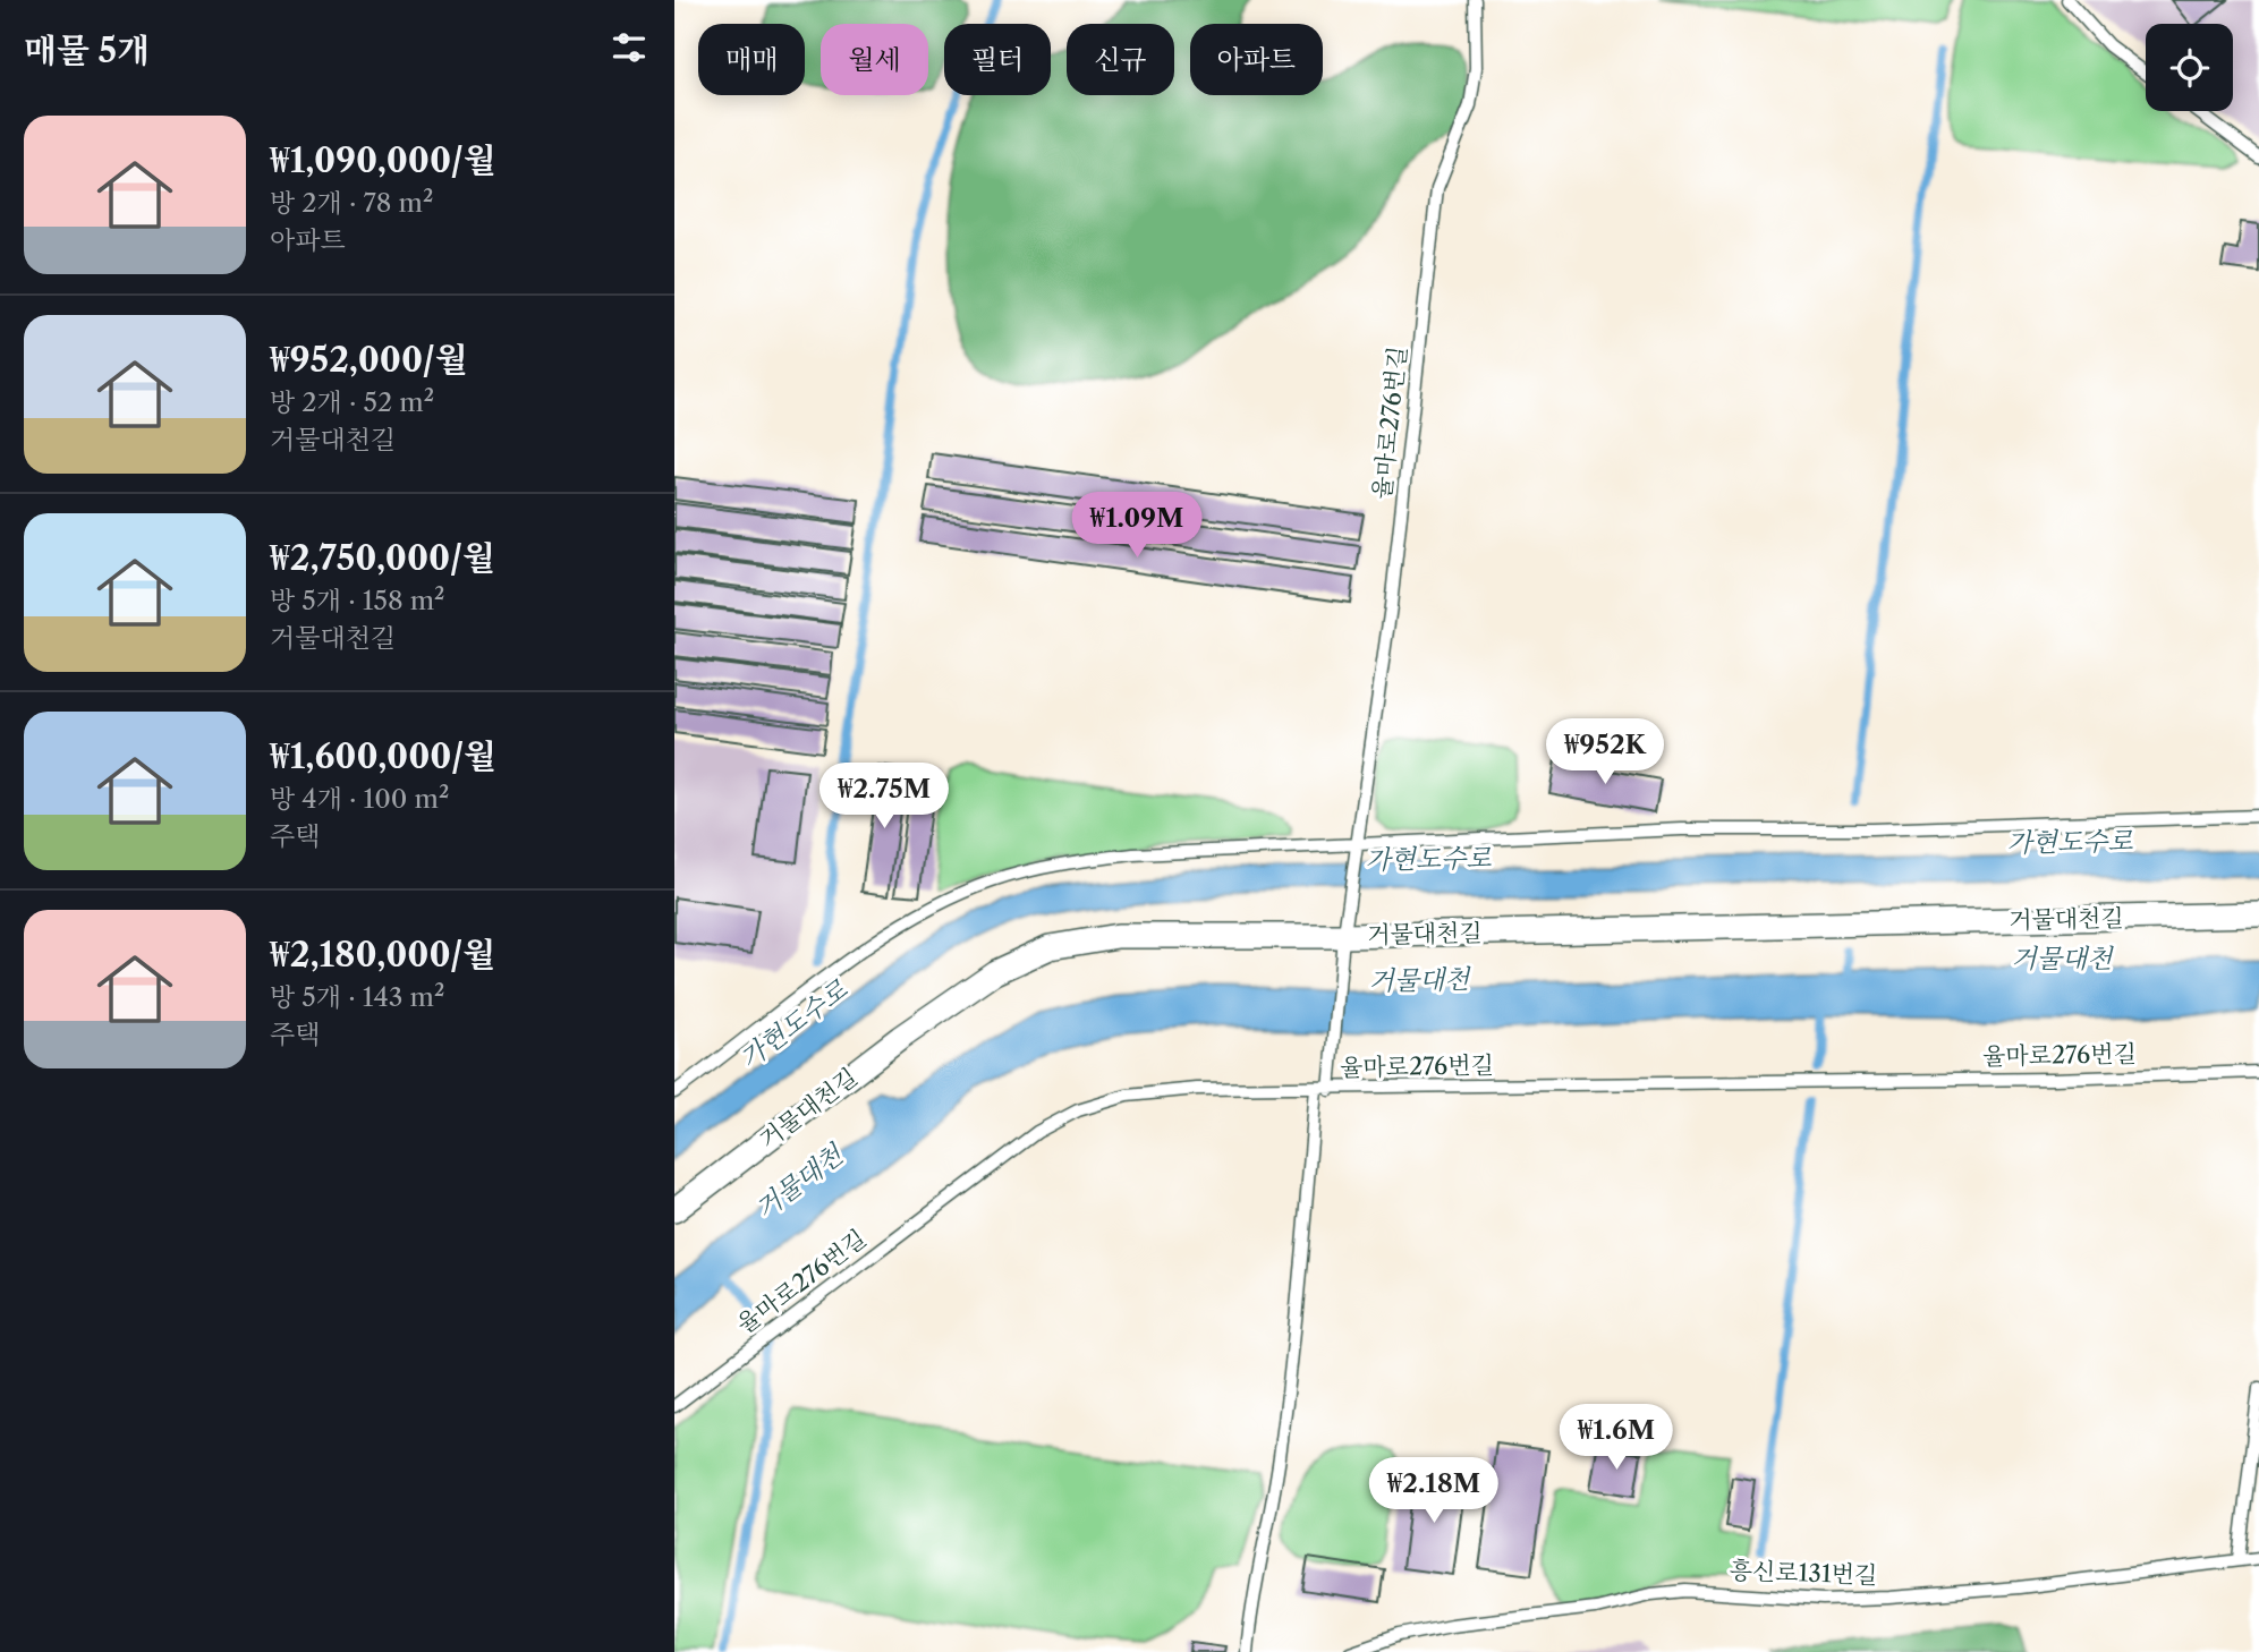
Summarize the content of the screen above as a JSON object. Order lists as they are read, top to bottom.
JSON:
{
  "streets": {
    "street": ["거물대천길"],
    "lane": ["율마로276번길", "흥신로131번길"]
  },
  "crossings": [
    ["율마로276번길", "거물대천길"]
  ],
  "water": ["가현도수로", "거물대천"],
  "page": {
    "heading": "매물 5개",
    "chip": [
      "매매",
      "월세",
      "필터",
      "신규",
      "아파트"
    ],
    "list": [
      {
        "name": "₩1,090,000/월",
        "note": "방 2개 · 78 m² · 아파트"
      },
      {
        "name": "₩952,000/월",
        "note": "방 2개 · 52 m² · 거물대천길"
      },
      {
        "name": "₩2,750,000/월",
        "note": "방 5개 · 158 m² · 거물대천길"
      },
      {
        "name": "₩1,600,000/월",
        "note": "방 4개 · 100 m² · 주택"
      },
      {
        "name": "₩2,180,000/월",
        "note": "방 5개 · 143 m² · 주택"
      }
    ],
    "price": [
      "₩1.09M",
      "₩952K",
      "₩2.75M",
      "₩1.6M",
      "₩2.18M"
    ]
  }
}
